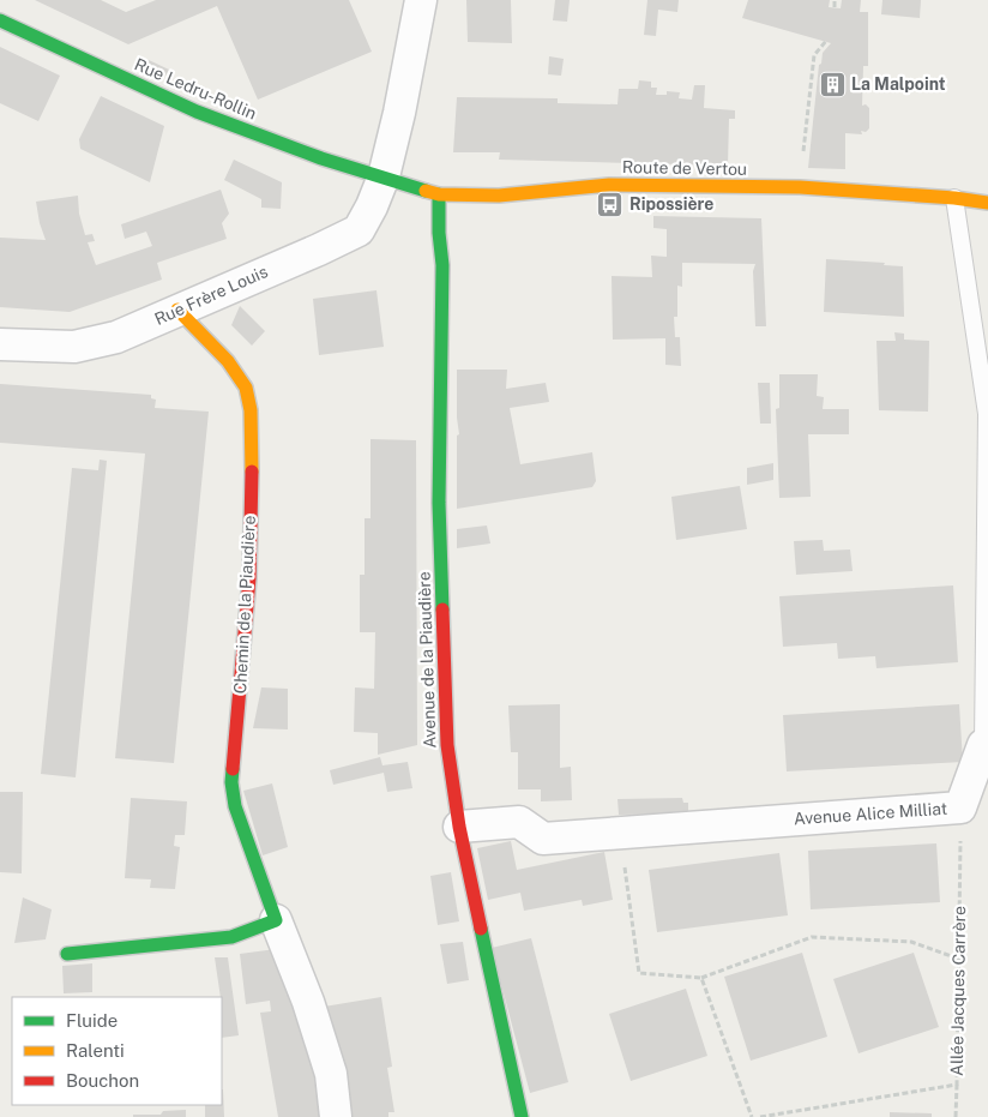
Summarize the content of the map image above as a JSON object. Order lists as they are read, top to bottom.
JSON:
{
  "streets": {
    "street": [
      "Rue Ledru-Rollin",
      "Route de Vertou",
      "Rue Frère Louis",
      "Chemin de la Piaudière",
      "Avenue de la Piaudière",
      "Avenue Alice Milliat"
    ],
    "path": ["Allée Jacques Carrère"]
  },
  "crossings": [
    ["Rue Ledru-Rollin", "Route de Vertou"],
    ["Rue Ledru-Rollin", "Rue Frère Louis"],
    ["Route de Vertou", "Rue Frère Louis"],
    ["Route de Vertou", "Avenue de la Piaudière"],
    ["Route de Vertou", "Avenue Alice Milliat"],
    ["Rue Frère Louis", "Chemin de la Piaudière"],
    ["Avenue de la Piaudière", "Avenue Alice Milliat"],
    ["Avenue Alice Milliat", "Allée Jacques Carrère"]
  ],
  "places": {
    "building": ["La Malpoint"],
    "bus stop": ["Ripossière"]
  },
  "legend": ["Fluide", "Ralenti", "Bouchon"]
}
